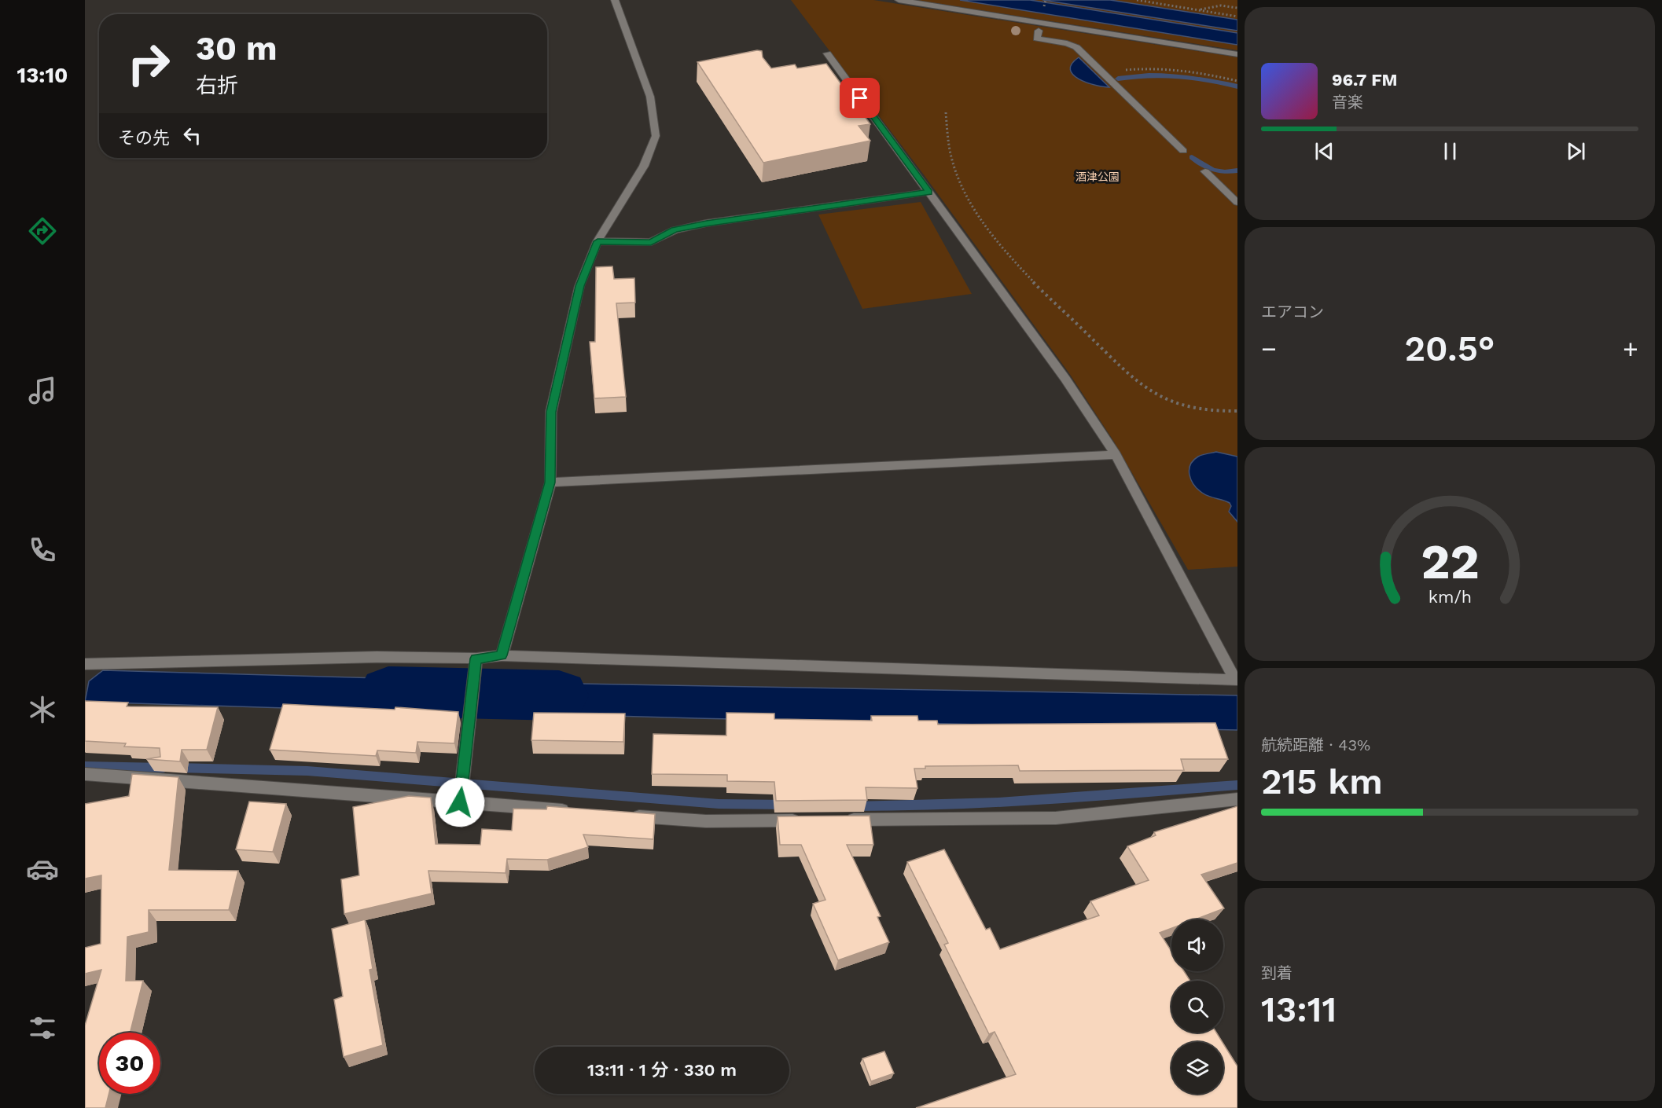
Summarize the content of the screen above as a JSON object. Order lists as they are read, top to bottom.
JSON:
{
  "parks": ["酒津公園"],
  "page": {
    "tabs": "13:10",
    "turn": ["30 m", "右折"],
    "song": ["96.7 FM", "音楽"],
    "then": "その先",
    "tile": [
      "エアコン",
      ["航続距離 · 43%", "215 km"],
      ["到着", "13:11"]
    ],
    "heat": ["−", "20.5°", "+"],
    "limit": "30",
    "trip": "13:11 · 1 分 · 330 m",
    "gauge": ["22", "km/h"]
  }
}
